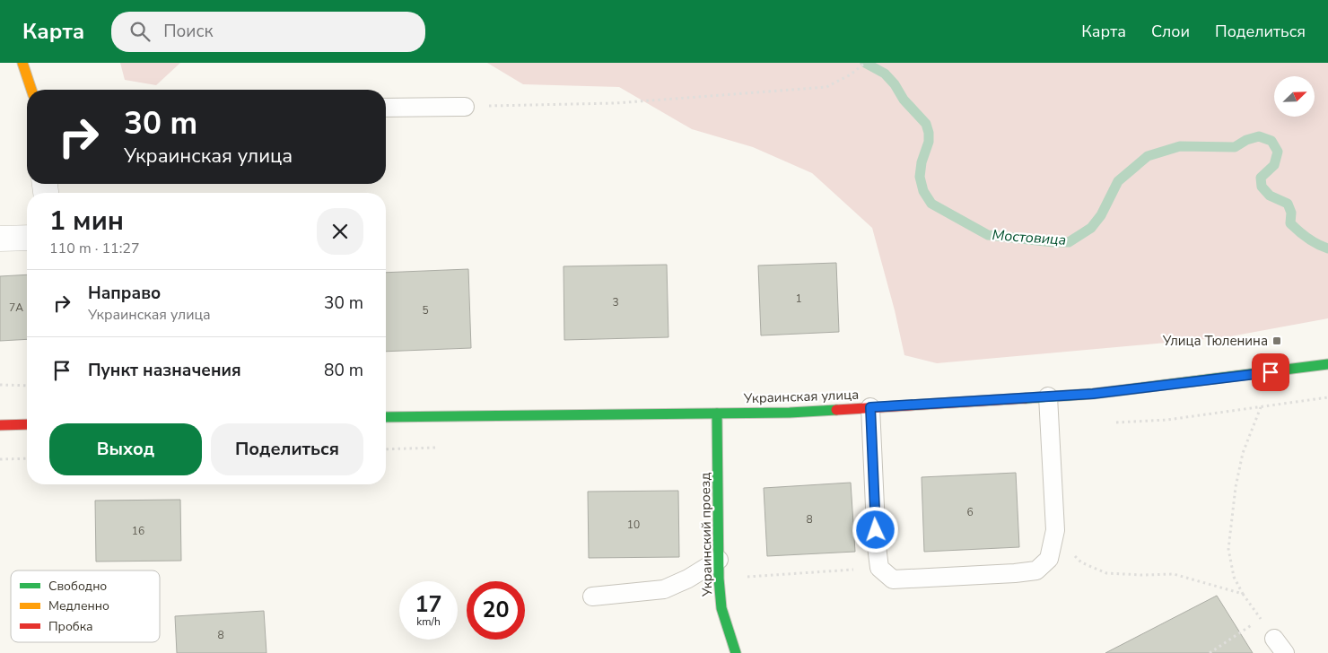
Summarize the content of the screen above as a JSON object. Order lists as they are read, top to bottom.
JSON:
{
  "streets": {
    "main road": ["Украинская улица", "Украинский проезд"]
  },
  "crossings": [
    ["Украинская улица", "Украинский проезд"]
  ],
  "water": ["Мостовица"],
  "places": {
    "transit": ["Улица Тюленина"]
  },
  "house_numbers": [
    "1",
    "3",
    "7А",
    "5",
    "6",
    "8",
    "10",
    "16",
    "8"
  ],
  "legend": ["Свободно", "Медленно", "Пробка"],
  "north": "top right",
  "page": {
    "header": "Карта",
    "search": "Поиск",
    "nav": ["Карта", "Слои", "Поделиться"],
    "turn": ["30 m", "Украинская улица"],
    "heading": ["1 мин", "110 m · 11:27"],
    "list": [
      {
        "name": "Направо",
        "note": "Украинская улица",
        "value": "30 m"
      },
      {
        "name": "Пункт назначения",
        "value": "80 m"
      }
    ],
    "buttons": ["Выход", "Поделиться"],
    "speed": "17 km/h",
    "limit": "20"
  }
}
